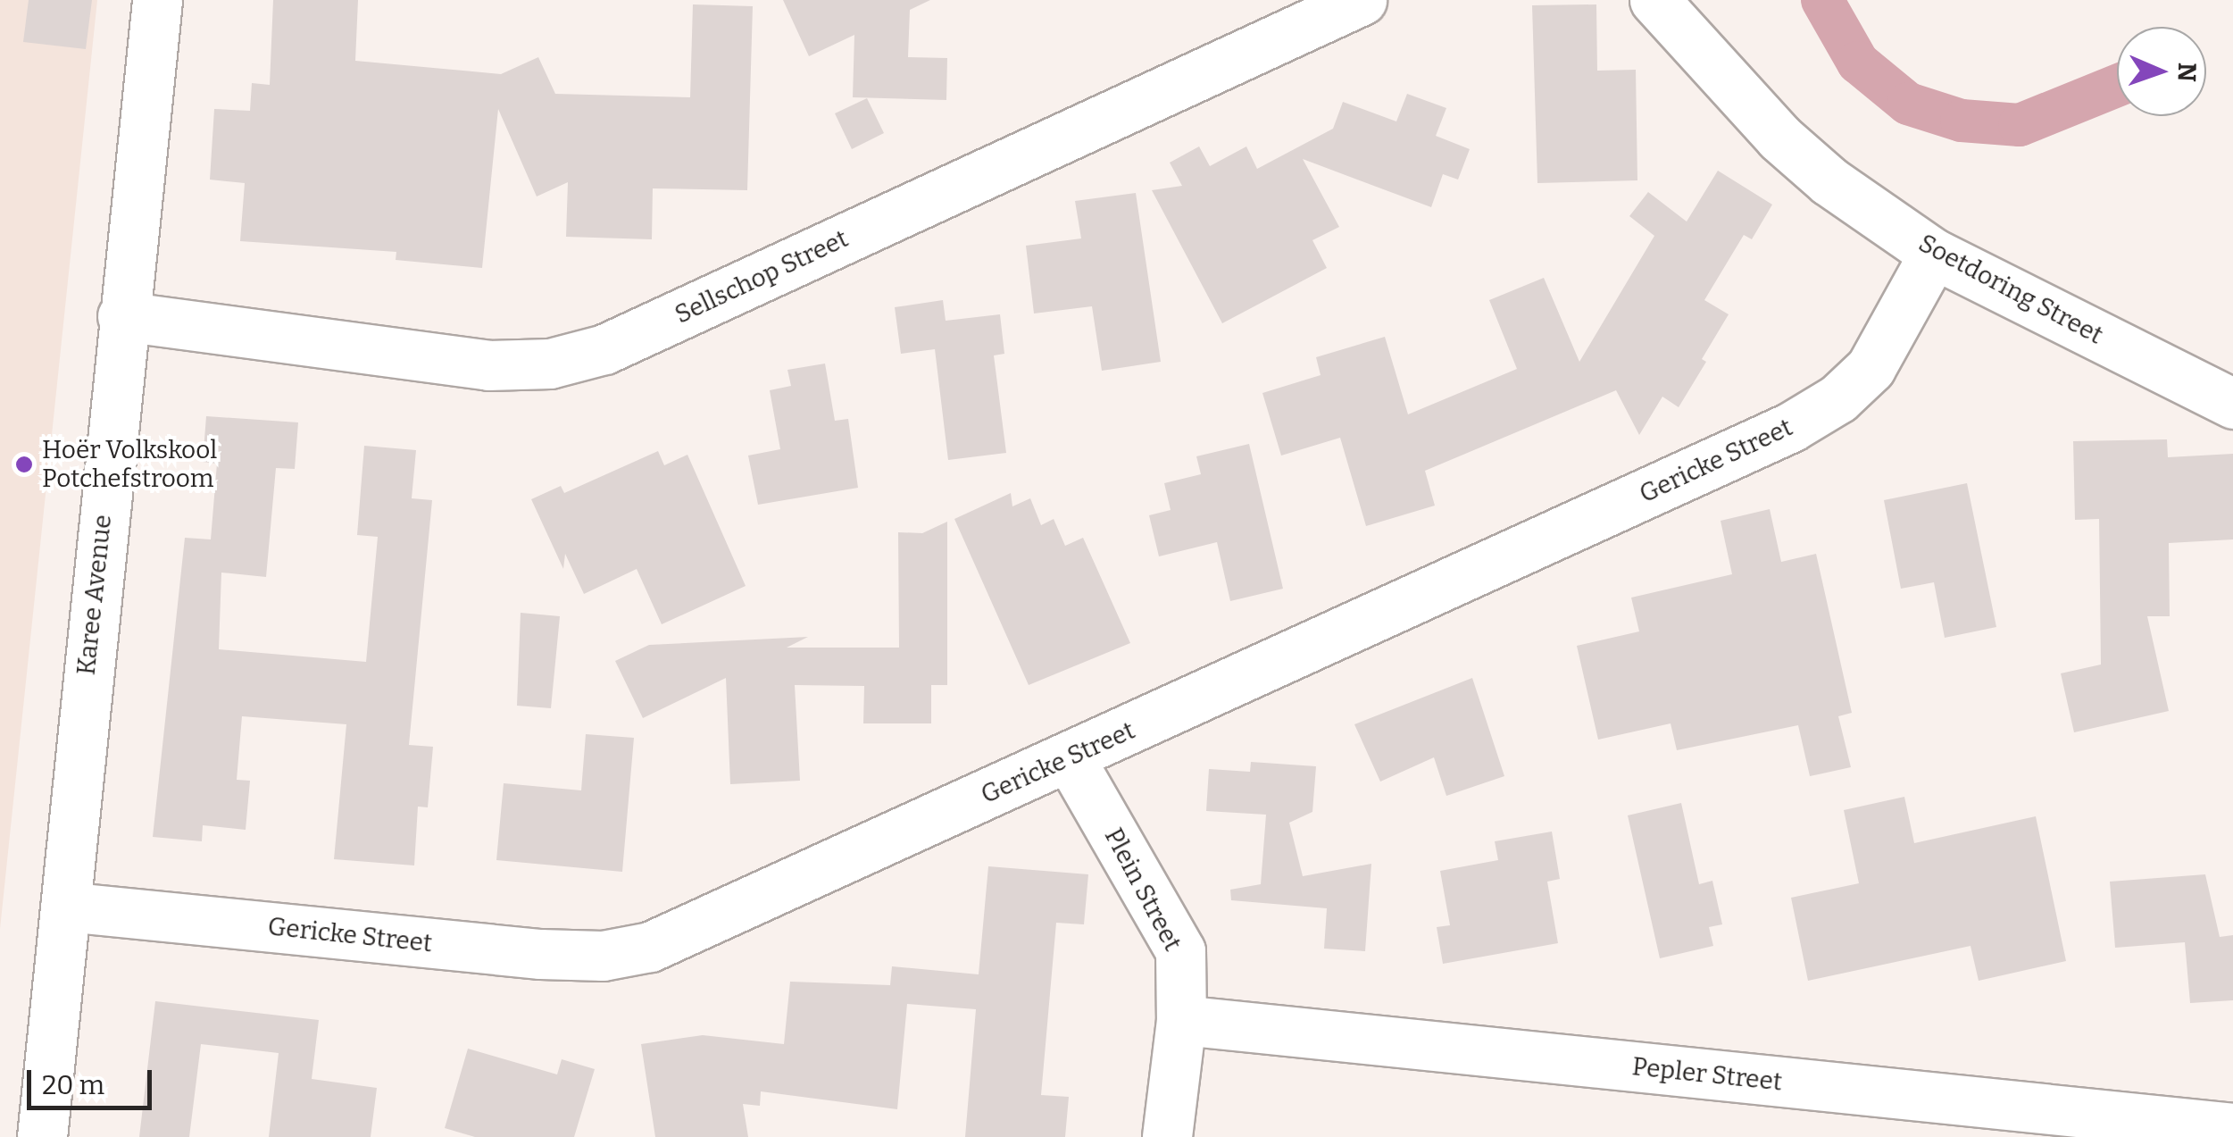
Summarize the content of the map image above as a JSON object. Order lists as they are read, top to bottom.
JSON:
{
  "streets": {
    "street": [
      "Sellschop Street",
      "Soetdoring Street",
      "Gericke Street",
      "Karee Avenue",
      "Plein Street",
      "Pepler Street"
    ]
  },
  "crossings": [
    ["Sellschop Street", "Karee Avenue"],
    ["Soetdoring Street", "Gericke Street"],
    ["Gericke Street", "Karee Avenue"],
    ["Gericke Street", "Plein Street"],
    ["Plein Street", "Pepler Street"]
  ],
  "places": ["Hoër Volkskool Potchefstroom"],
  "scale_bar": "20 m",
  "north": "right"
}
